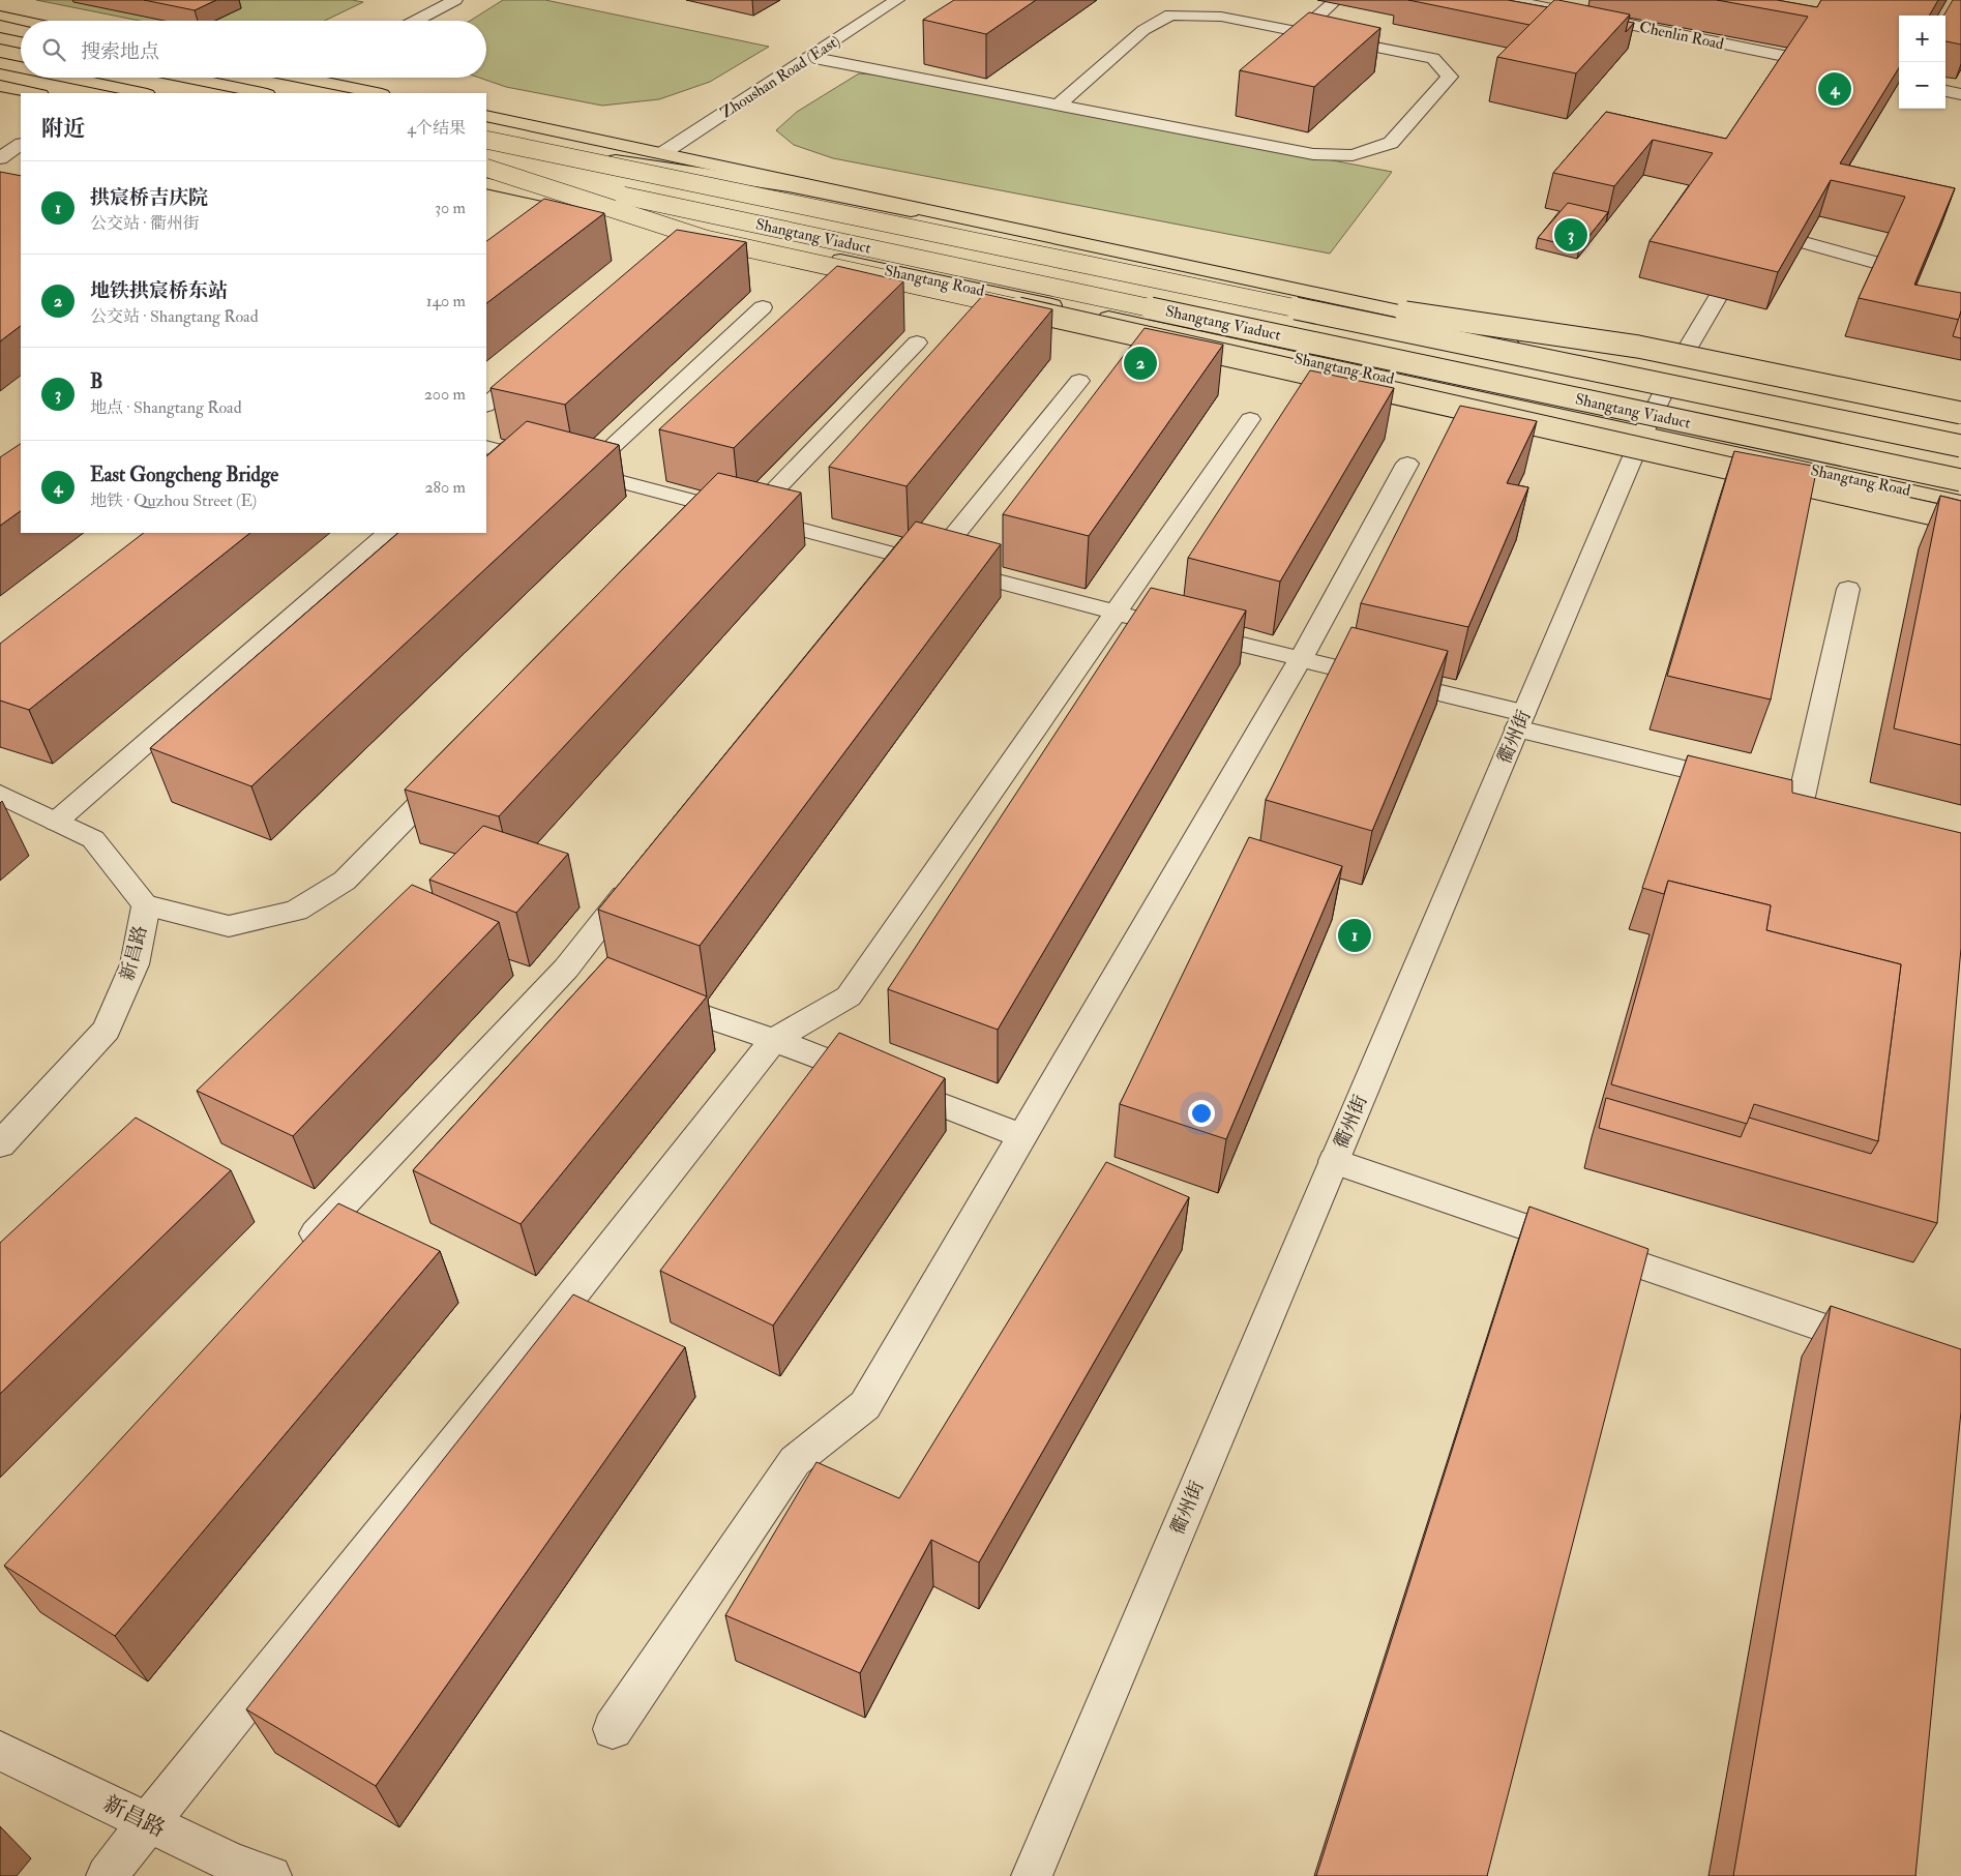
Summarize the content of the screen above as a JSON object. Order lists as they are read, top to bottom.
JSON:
{
  "streets": {
    "main road": ["Shangtang Viaduct", "Shangtang Road"],
    "street": [
      "Chenlin Road",
      "Zhoushan Road (East)",
      "衢州街",
      "新昌路"
    ]
  },
  "crossings": [
    ["Shangtang Road", "衢州街"]
  ],
  "page": {
    "map_buttons": ["+", "−"],
    "search": "搜索地点",
    "pins": [
      "4",
      "3",
      "2",
      "1"
    ],
    "heading": ["附近", "4个结果"],
    "list": [
      {
        "mark": "1",
        "name": "拱宸桥吉庆院",
        "note": "公交站 · 衢州街",
        "value": "30 m"
      },
      {
        "mark": "2",
        "name": "地铁拱宸桥东站",
        "note": "公交站 · Shangtang Road",
        "value": "140 m"
      },
      {
        "mark": "3",
        "name": "B",
        "note": "地点 · Shangtang Road",
        "value": "200 m"
      },
      {
        "mark": "4",
        "name": "East Gongcheng Bridge",
        "note": "地铁 · Quzhou Street (E)",
        "value": "280 m"
      }
    ]
  }
}
